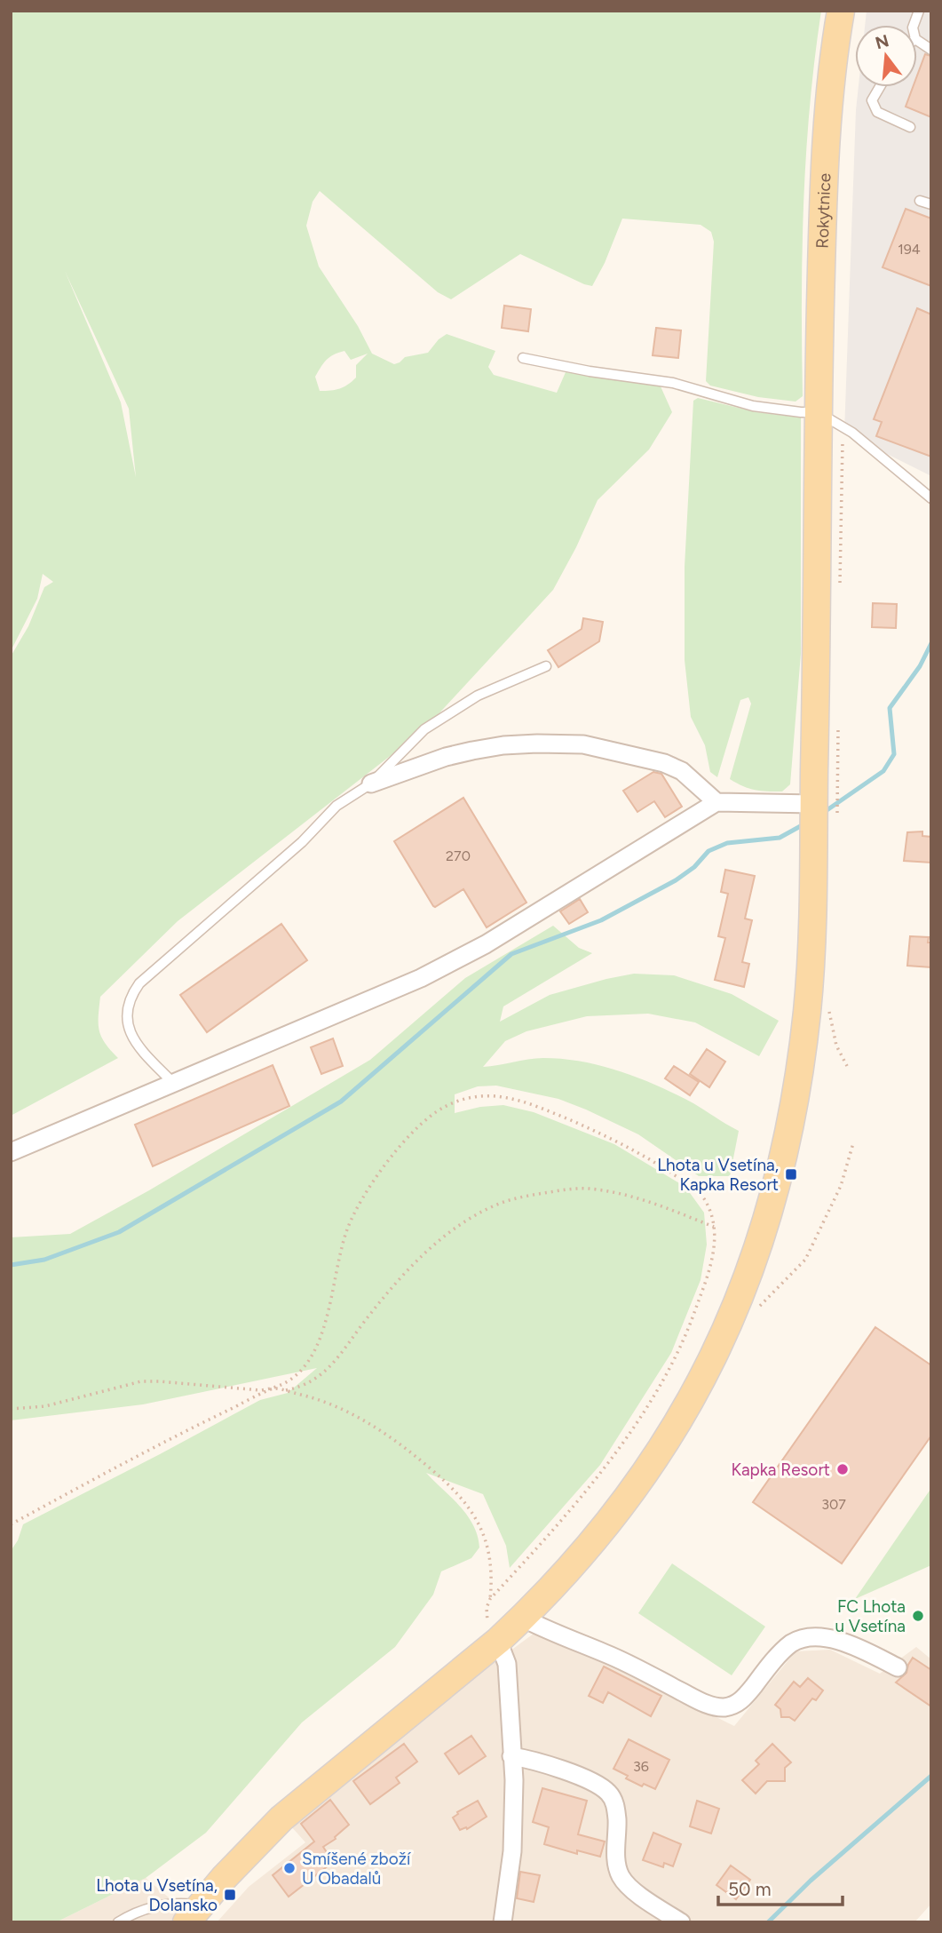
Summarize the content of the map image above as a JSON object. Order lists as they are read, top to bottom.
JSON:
{
  "streets": {
    "main road": ["Rokytnice"]
  },
  "places": {
    "transit": ["Lhota u Vsetína, Kapka Resort", "Lhota u Vsetína, Dolansko"],
    "other": ["Kapka Resort", "FC Lhota u Vsetína", "Smíšené zboží U Obadalů"]
  },
  "house_numbers": [
    "194",
    "270",
    "307",
    "36"
  ],
  "scale_bar": "50 m",
  "north": "top"
}
